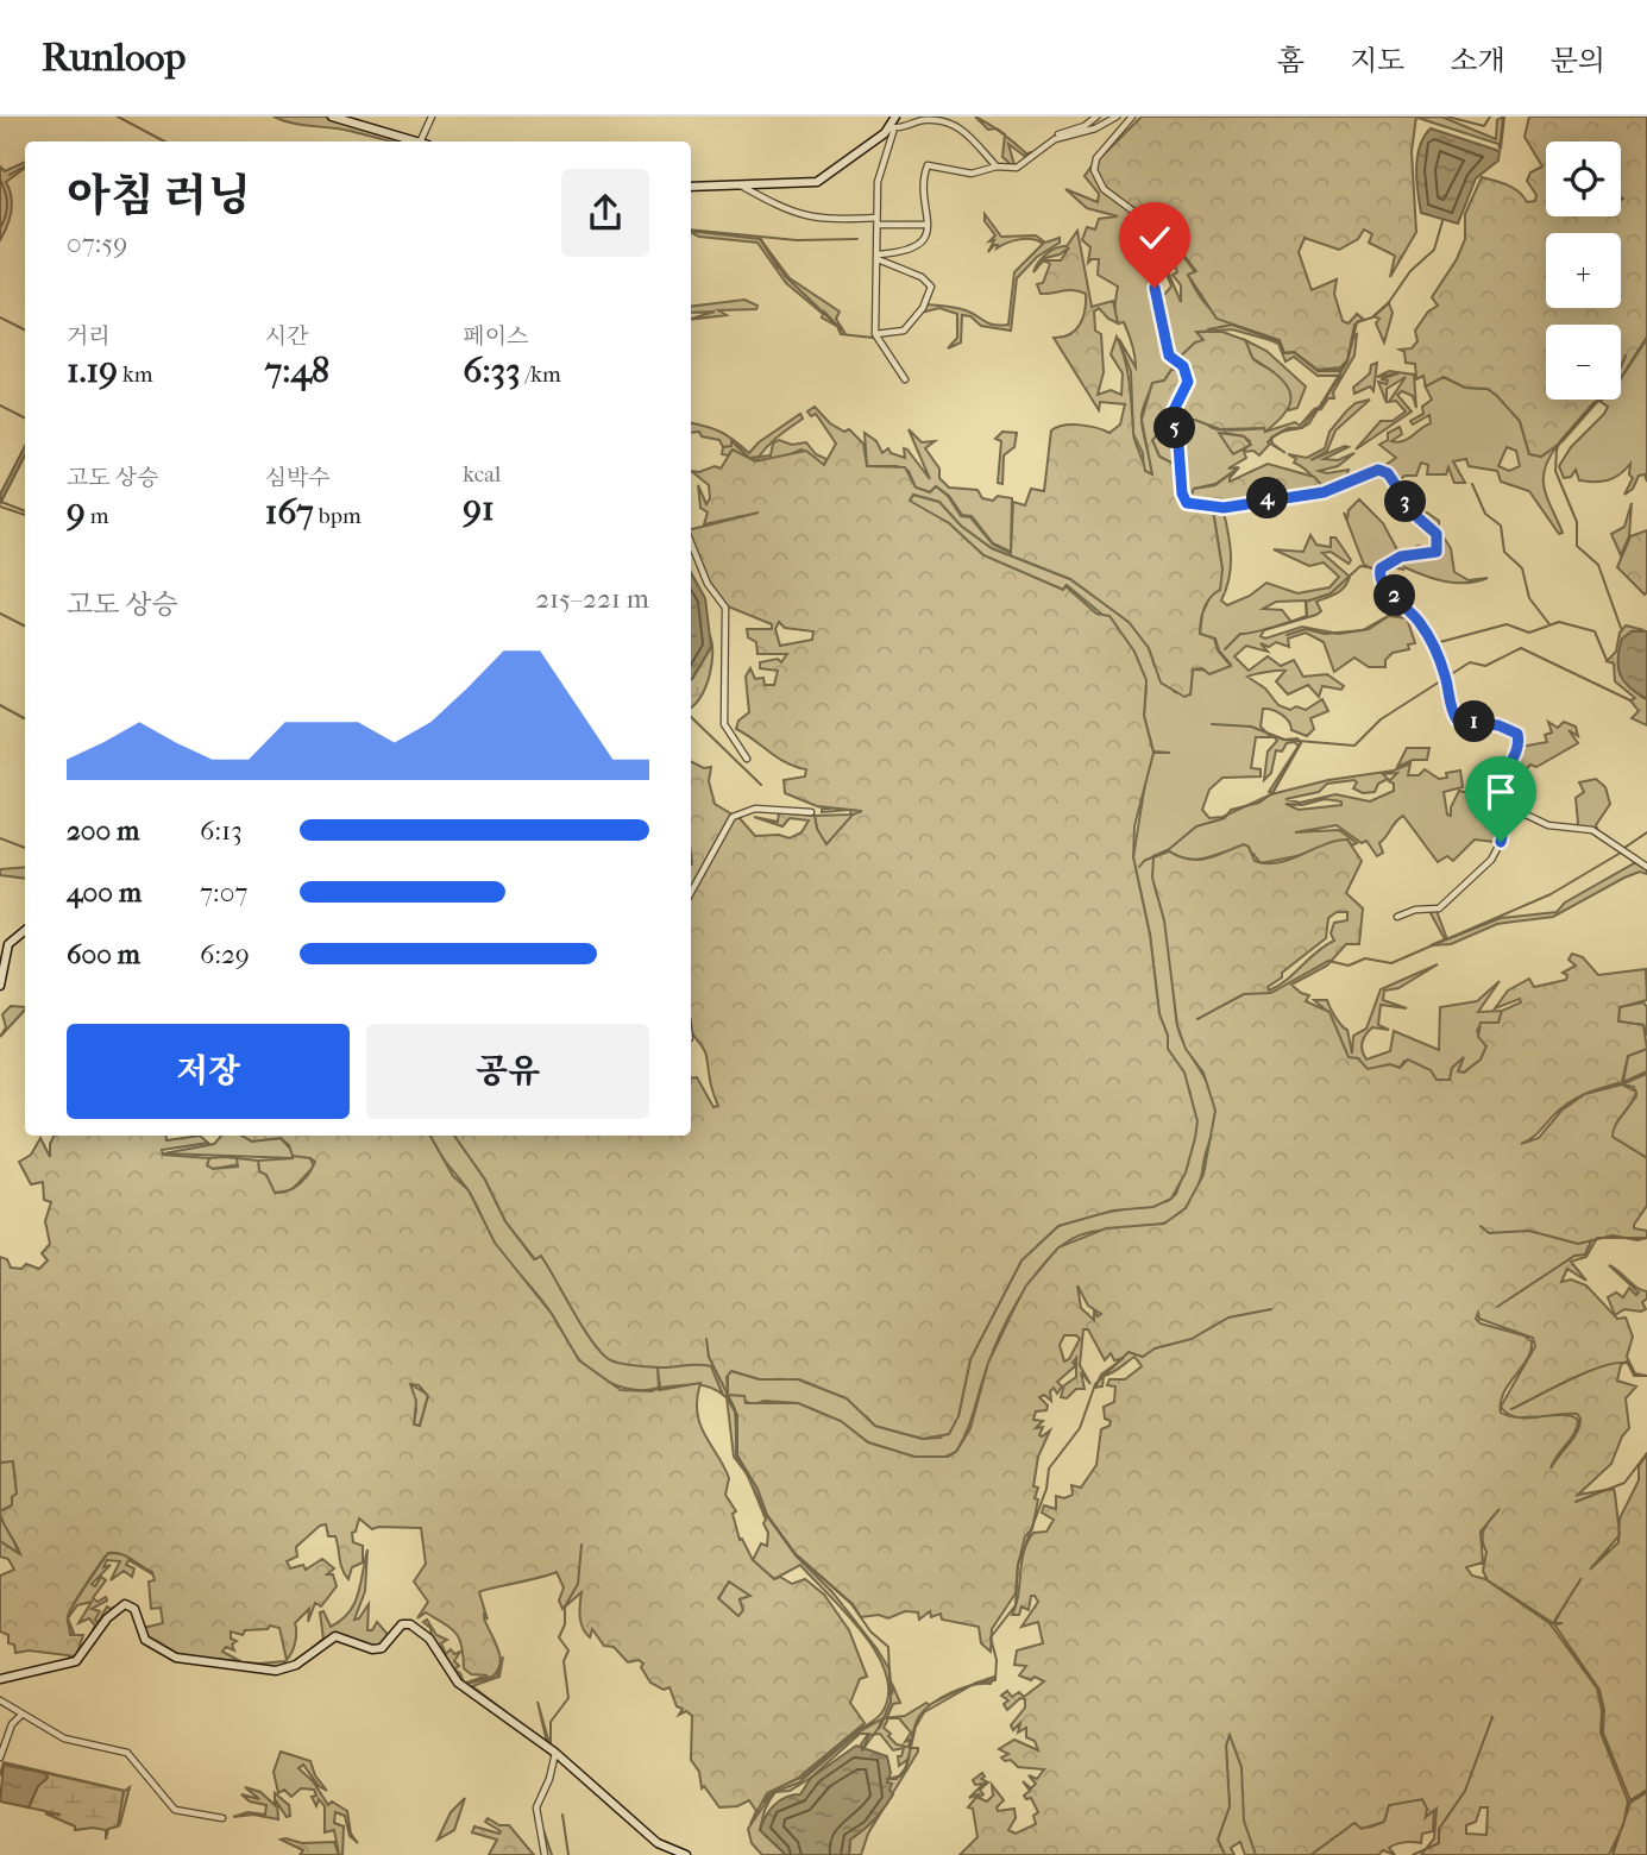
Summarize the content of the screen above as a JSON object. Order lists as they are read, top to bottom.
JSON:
{
  "page": {
    "header": "Runloop",
    "nav": [
      "홈",
      "지도",
      "소개",
      "문의"
    ],
    "map_buttons": ["+", "−"],
    "heading": ["아침 러닝", "07:59"],
    "stats": [
      ["거리", "1.19 km"],
      ["시간", "7:48"],
      ["페이스", "6:33 /km"],
      ["고도 상승", "9 m"],
      ["심박수", "167 bpm"],
      ["kcal", "91"]
    ],
    "pins": [
      "5",
      "4",
      "3",
      "2",
      "1"
    ],
    "chart": ["고도 상승", "215–221 m"],
    "list": [
      {
        "name": "200 m",
        "note": "6:13"
      },
      {
        "name": "400 m",
        "note": "7:07"
      },
      {
        "name": "600 m",
        "note": "6:29"
      }
    ],
    "buttons": ["저장", "공유"]
  }
}
